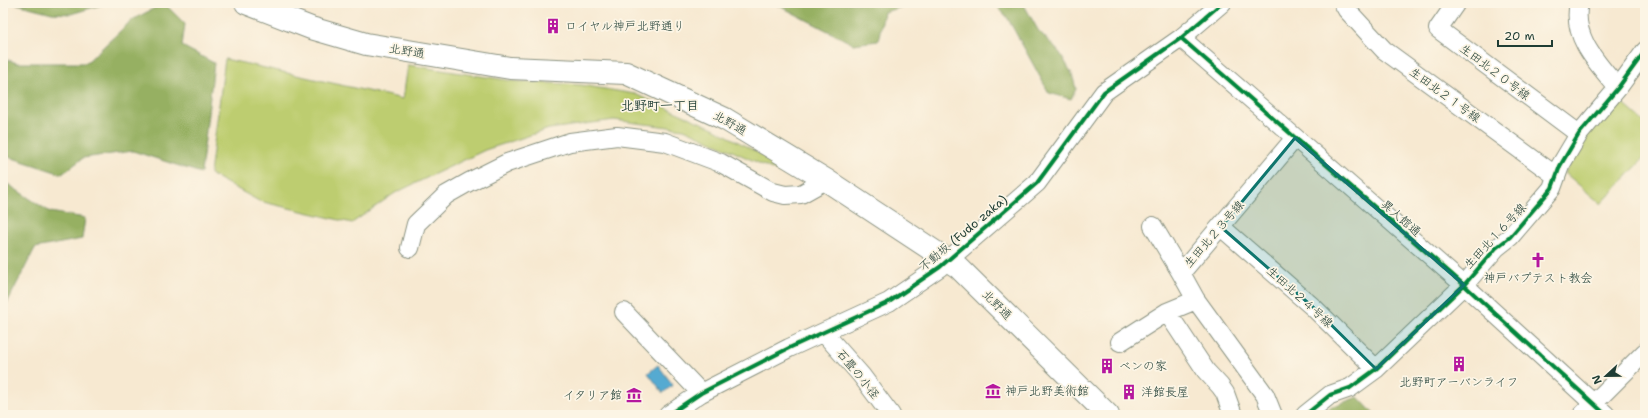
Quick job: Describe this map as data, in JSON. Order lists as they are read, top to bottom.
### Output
{
  "streets": {
    "main road": ["北野通"],
    "street": [
      "生田北２０号線",
      "生田北２１号線",
      "異人館通",
      "不動坂 (Fudo zaka)",
      "生田北２３号線",
      "生田北１６号線",
      "生田北２４号線",
      "石畳の小径"
    ]
  },
  "crossings": [
    ["北野通", "不動坂 (Fudo zaka)"],
    ["生田北２０号線", "生田北１６号線"],
    ["生田北２１号線", "生田北１６号線"],
    ["異人館通", "不動坂 (Fudo zaka)"],
    ["異人館通", "生田北２３号線"],
    ["異人館通", "生田北１６号線"],
    ["不動坂 (Fudo zaka)", "石畳の小径"],
    ["生田北２３号線", "生田北２４号線"],
    ["生田北１６号線", "生田北２４号線"]
  ],
  "districts": ["北野町一丁目"],
  "places": {
    "building": [
      "ロイヤル神戸北野通り",
      "北野町アーバンライフ",
      "ベンの家",
      "洋館長屋"
    ],
    "church": ["神戸バプテスト教会"],
    "museum": ["神戸北野美術館", "イタリア館"]
  },
  "scale_bar": "20 m",
  "north": "left"
}
